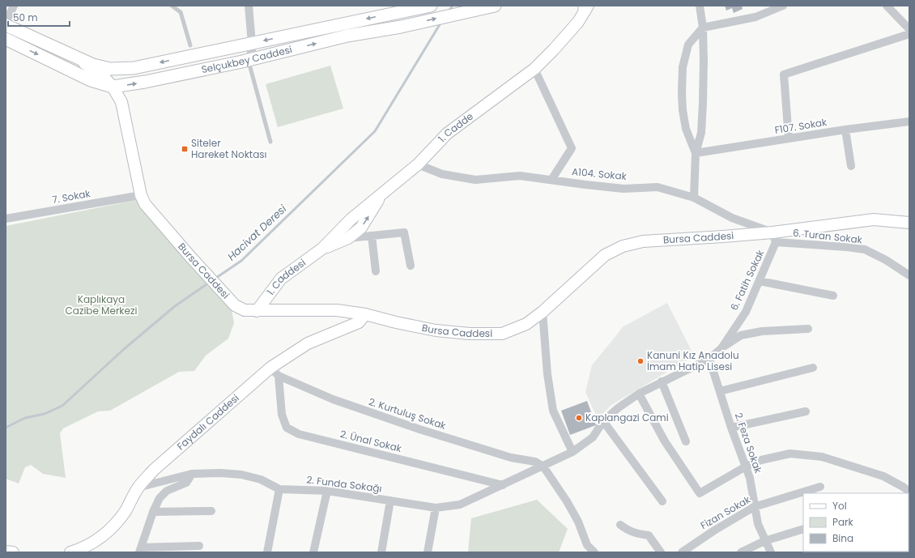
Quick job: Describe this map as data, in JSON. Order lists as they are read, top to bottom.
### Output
{
  "streets": {
    "main road": [
      "Selçukbey Caddesi",
      "1. Cadde",
      "Bursa Caddesi",
      "1. Caddesi",
      "Faydalı Caddesi"
    ],
    "street": [
      "F107. Sokak",
      "A104. Sokak",
      "7. Sokak",
      "6. Turan Sokak",
      "6. Fatih Sokak",
      "2. Kurtuluş Sokak",
      "2. Ünal Sokak",
      "2. Feza Sokak",
      "2. Funda Sokağı",
      "Fizan Sokak"
    ]
  },
  "crossings": [
    ["Selçukbey Caddesi", "Bursa Caddesi"],
    ["1. Cadde", "A104. Sokak"],
    ["1. Cadde", "1. Caddesi"],
    ["A104. Sokak", "6. Turan Sokak"],
    ["A104. Sokak", "Bursa Caddesi"],
    ["A104. Sokak", "6. Fatih Sokak"],
    ["7. Sokak", "Bursa Caddesi"],
    ["6. Turan Sokak", "Bursa Caddesi"],
    ["6. Turan Sokak", "6. Fatih Sokak"],
    ["Bursa Caddesi", "1. Caddesi"],
    ["Bursa Caddesi", "6. Fatih Sokak"],
    ["Bursa Caddesi", "Faydalı Caddesi"],
    ["6. Fatih Sokak", "2. Kurtuluş Sokak"],
    ["6. Fatih Sokak", "2. Feza Sokak"],
    ["6. Fatih Sokak", "2. Funda Sokağı"],
    ["2. Kurtuluş Sokak", "Faydalı Caddesi"],
    ["2. Kurtuluş Sokak", "2. Ünal Sokak"],
    ["2. Kurtuluş Sokak", "2. Funda Sokağı"],
    ["Faydalı Caddesi", "2. Ünal Sokak"],
    ["Faydalı Caddesi", "2. Funda Sokağı"],
    ["2. Ünal Sokak", "2. Funda Sokağı"],
    ["2. Feza Sokak", "Fizan Sokak"]
  ],
  "water": ["Hacivat Deresi"],
  "parks": ["Kaplıkaya Cazibe Merkezi"],
  "places": {
    "transit": ["Siteler Hareket Noktası"],
    "other": ["Kanuni Kız Anadolu İmam Hatip Lisesi", "Kaplangazi Cami"]
  },
  "legend": ["Yol", "Park", "Bina"],
  "scale_bar": "50 m"
}
